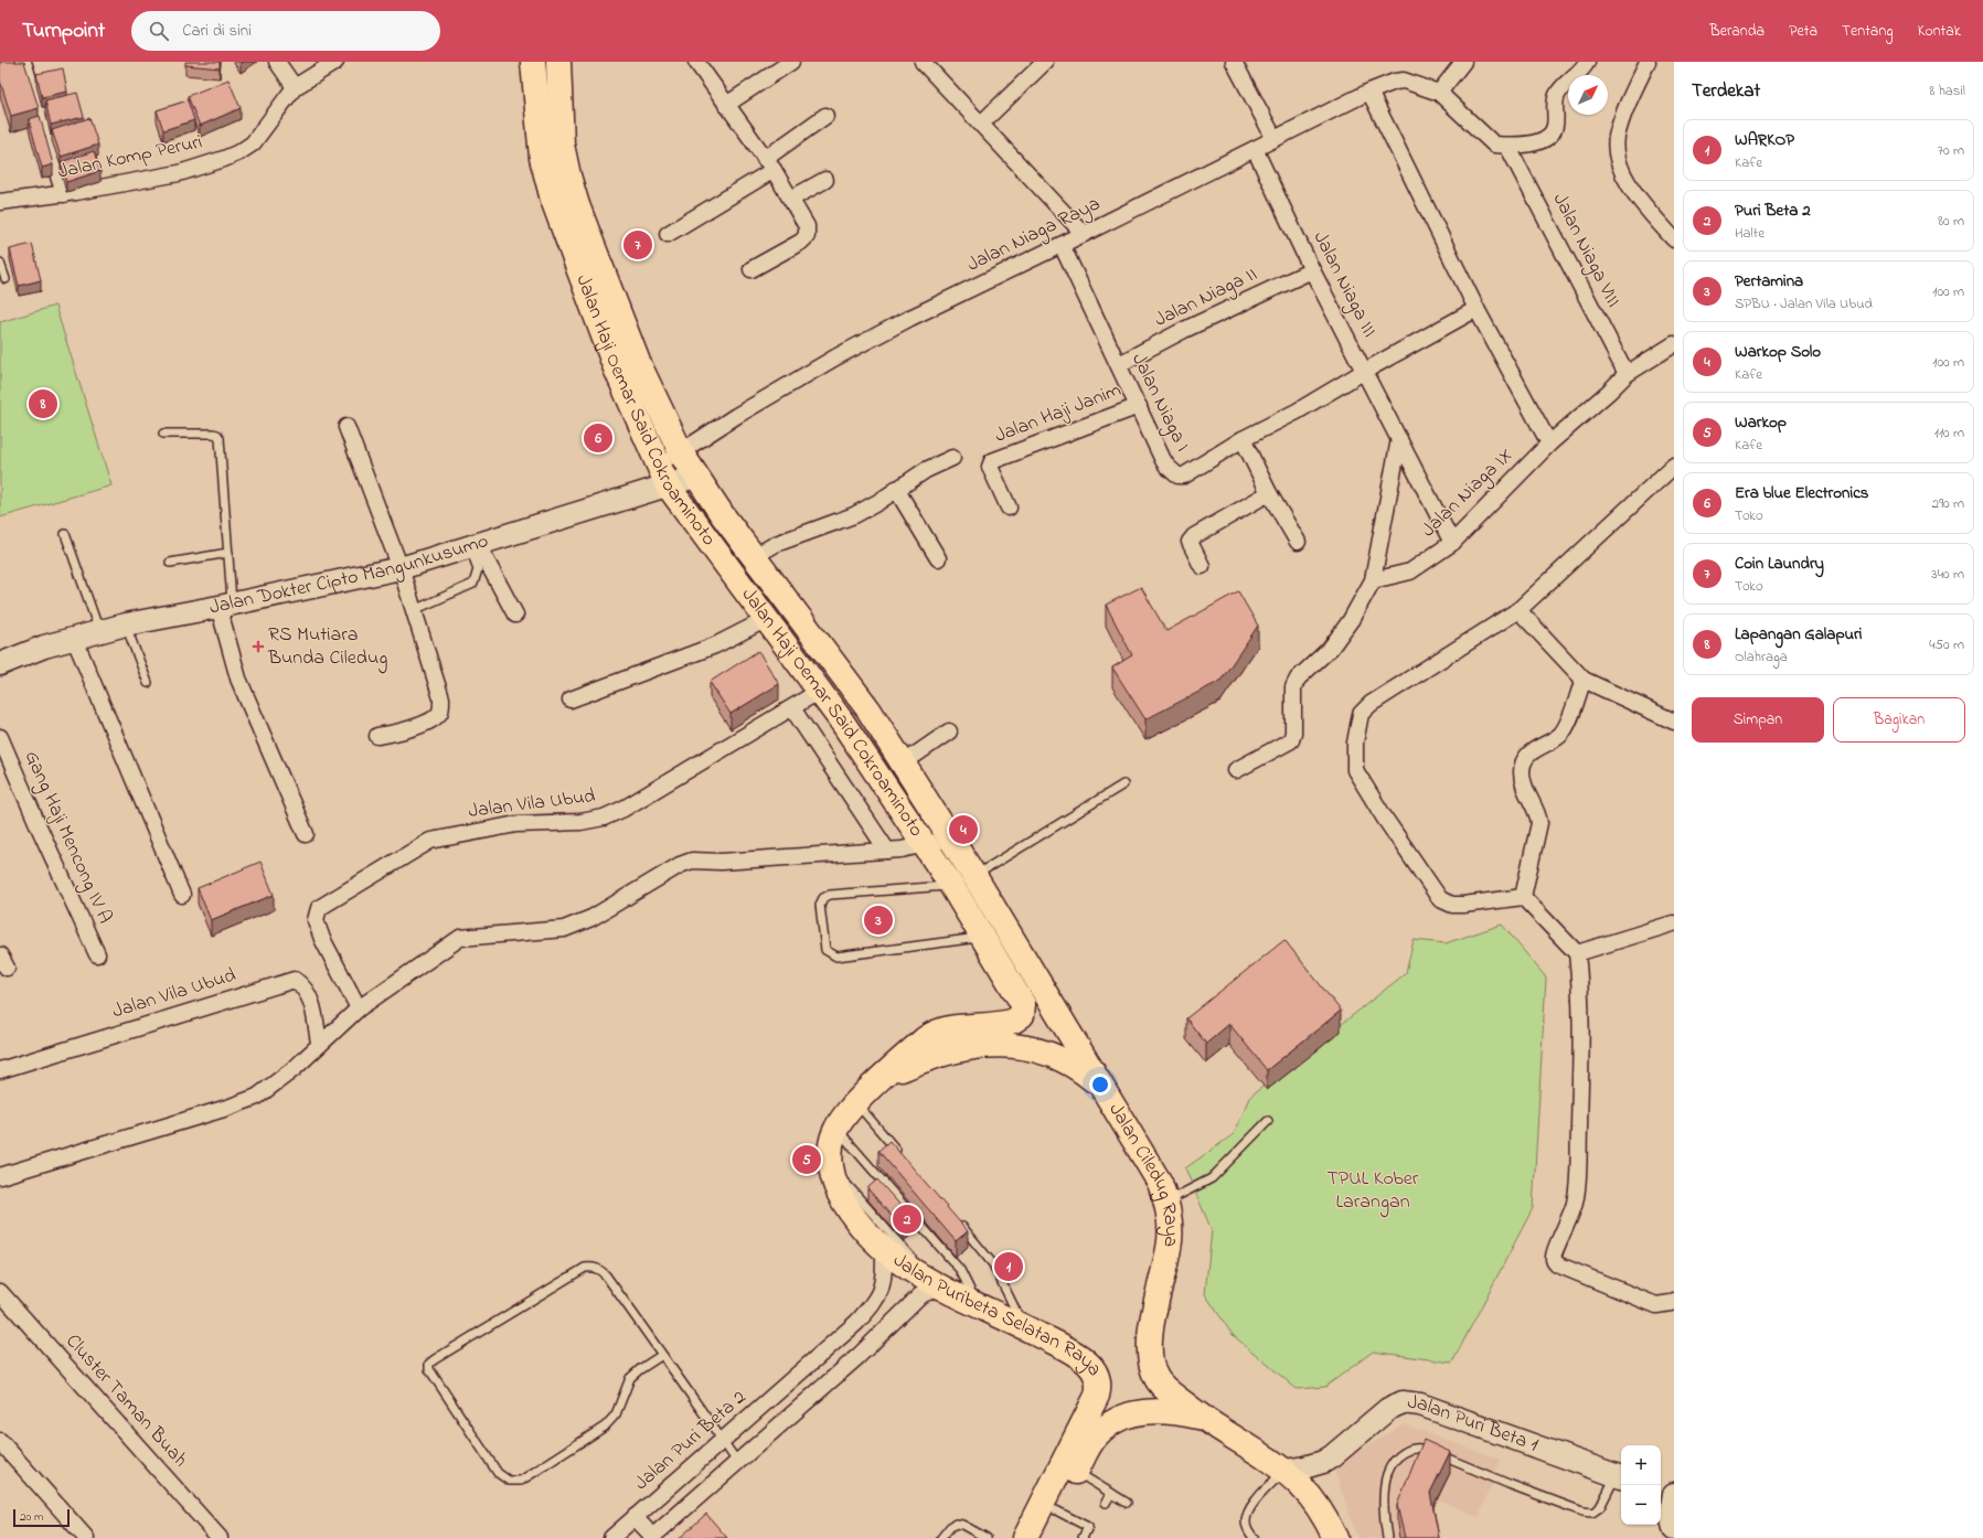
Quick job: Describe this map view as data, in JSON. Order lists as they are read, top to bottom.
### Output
{
  "streets": {
    "main road": [
      "Jalan Haji Oemar Said Cokroaminoto",
      "Jalan Dokter Cipto Mangunkusumo",
      "Jalan Ciledug Raya",
      "Jalan Puribeta Selatan Raya",
      "Jalan Puri Beta 1"
    ],
    "street": [
      "Jalan Komp Peruri",
      "Jalan Niaga Raya",
      "Jalan Niaga VIII",
      "Jalan Niaga III",
      "Jalan Niaga II",
      "Jalan Niaga I",
      "Jalan Haji Janim",
      "Jalan Niaga IX",
      "Jalan Vila Ubud",
      "Gang Haji Mencong IV A",
      "Cluster Taman Buah",
      "Jalan Puri Beta 2"
    ]
  },
  "crossings": [
    ["Jalan Niaga Raya", "Jalan Niaga III"],
    ["Jalan Niaga Raya", "Jalan Niaga I"],
    ["Jalan Niaga Raya", "Jalan Haji Oemar Said Cokroaminoto"],
    ["Jalan Niaga VIII", "Jalan Niaga IX"],
    ["Jalan Niaga III", "Jalan Niaga II"],
    ["Jalan Niaga III", "Jalan Niaga I"],
    ["Jalan Niaga III", "Jalan Niaga IX"],
    ["Jalan Niaga II", "Jalan Niaga I"],
    ["Jalan Niaga I", "Jalan Haji Janim"],
    ["Jalan Haji Oemar Said Cokroaminoto", "Jalan Dokter Cipto Mangunkusumo"],
    ["Jalan Haji Oemar Said Cokroaminoto", "Jalan Vila Ubud"],
    ["Jalan Haji Oemar Said Cokroaminoto", "Jalan Ciledug Raya"],
    ["Jalan Ciledug Raya", "Jalan Puri Beta 1"],
    ["Jalan Puribeta Selatan Raya", "Jalan Puri Beta 2"]
  ],
  "parks": ["TPUL Kober Larangan"],
  "places": {
    "health": ["RS Mutiara Bunda Ciledug"]
  },
  "scale_bar": "20 m",
  "north": "top right",
  "page": {
    "header": "Turnpoint",
    "search": "Cari di sini",
    "nav": [
      "Beranda",
      "Peta",
      "Tentang",
      "Kontak"
    ],
    "heading": ["Terdekat", "8 hasil"],
    "list": [
      {
        "mark": "1",
        "name": "WARKOP",
        "note": "Kafe",
        "value": "70 m"
      },
      {
        "mark": "2",
        "name": "Puri Beta 2",
        "note": "Halte",
        "value": "80 m"
      },
      {
        "mark": "3",
        "name": "Pertamina",
        "note": "SPBU · Jalan Vila Ubud",
        "value": "100 m"
      },
      {
        "mark": "4",
        "name": "Warkop Solo",
        "note": "Kafe",
        "value": "100 m"
      },
      {
        "mark": "5",
        "name": "Warkop",
        "note": "Kafe",
        "value": "110 m"
      },
      {
        "mark": "6",
        "name": "Era blue Electronics",
        "note": "Toko",
        "value": "290 m"
      },
      {
        "mark": "7",
        "name": "Coin Laundry",
        "note": "Toko",
        "value": "340 m"
      },
      {
        "mark": "8",
        "name": "Lapangan Galapuri",
        "note": "Olahraga",
        "value": "450 m"
      }
    ],
    "pins": [
      "7",
      "8",
      "6",
      "4",
      "3",
      "5",
      "2",
      "1"
    ],
    "buttons": ["Simpan", "Bagikan"],
    "map_buttons": ["+", "−"],
    "scale": "20 m"
  }
}
